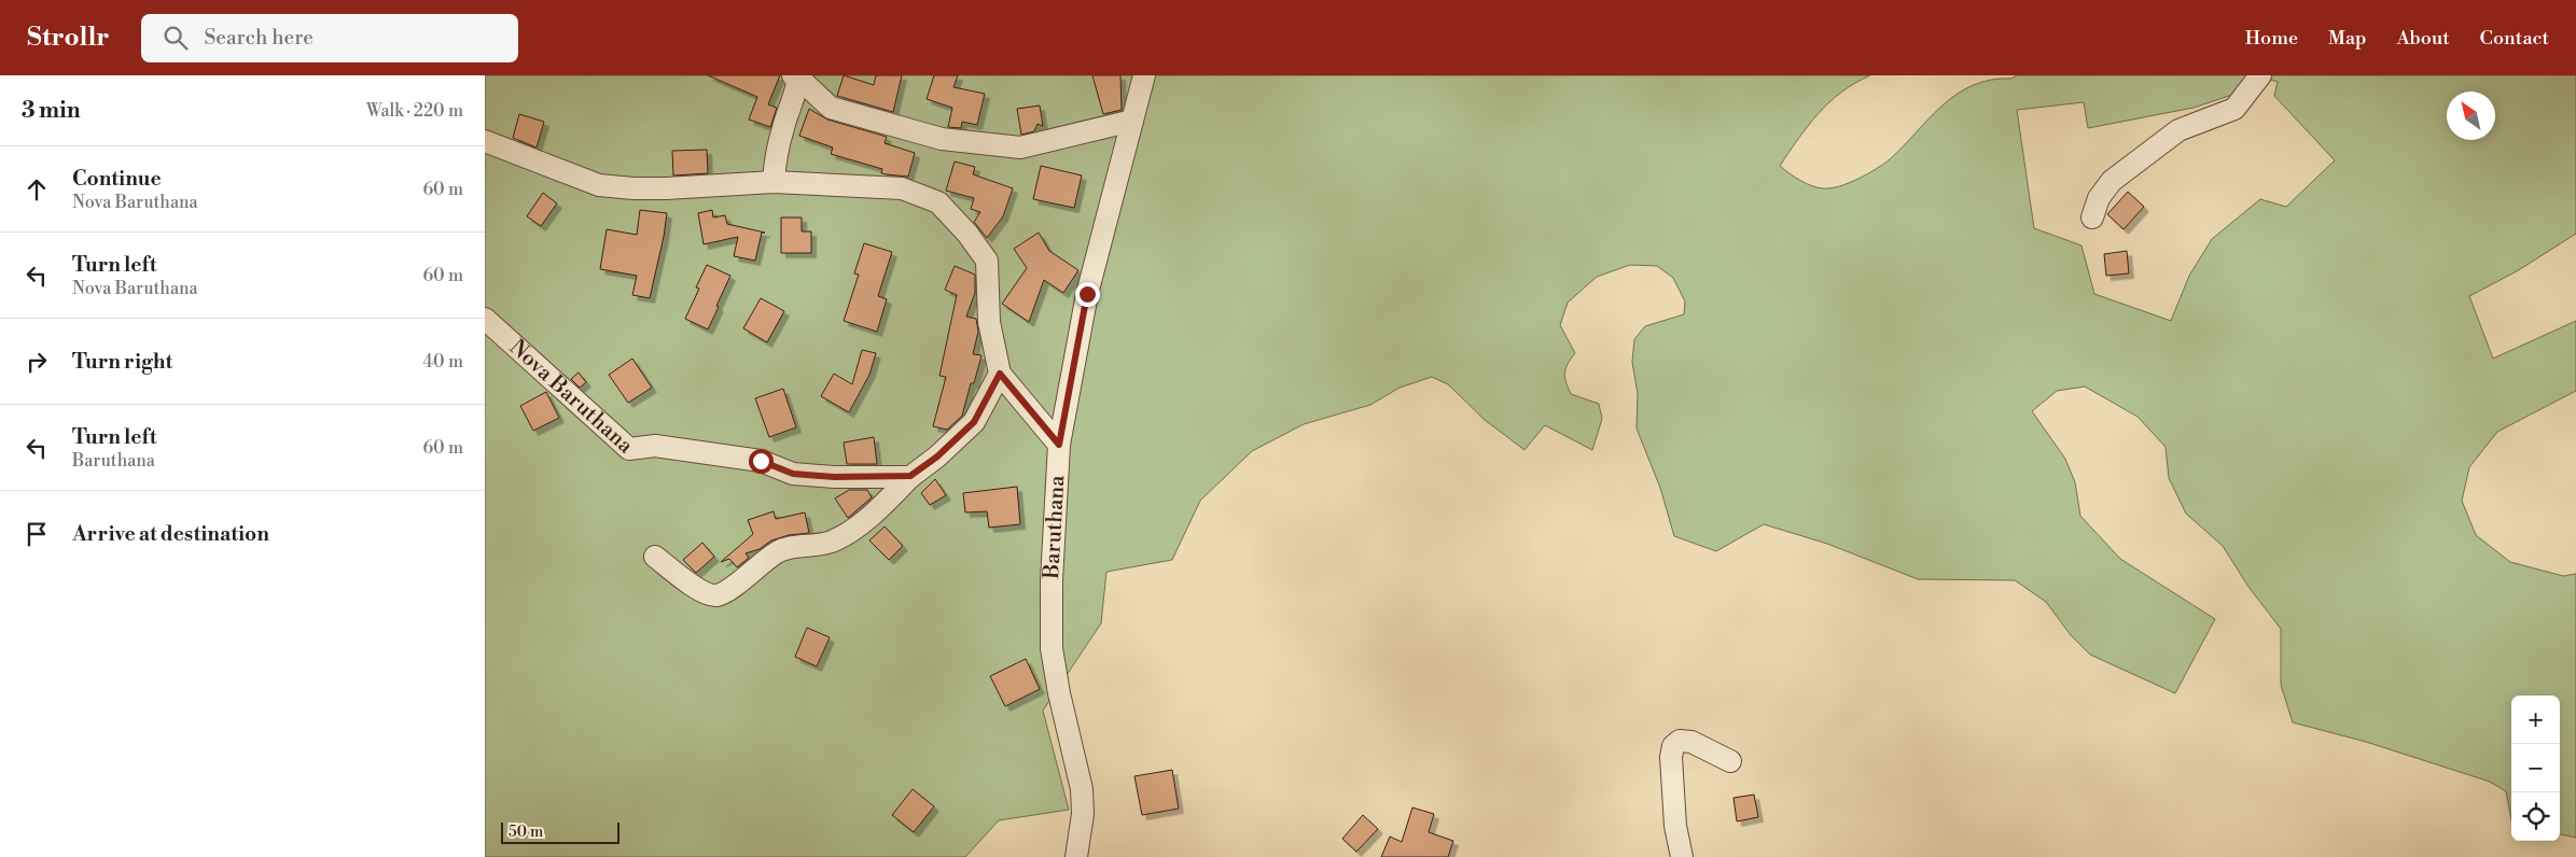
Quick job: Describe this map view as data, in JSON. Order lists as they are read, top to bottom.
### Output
{
  "streets": {
    "street": ["Nova Baruthana", "Baruthana"]
  },
  "scale_bar": "50 m",
  "north": "top left",
  "page": {
    "header": "Strollr",
    "search": "Search here",
    "nav": [
      "Home",
      "Map",
      "About",
      "Contact"
    ],
    "heading": ["3 min", "Walk · 220 m"],
    "list": [
      ["Continue", "Nova Baruthana", "60 m"],
      ["Turn left", "Nova Baruthana", "60 m"],
      ["Turn right", "40 m"],
      ["Turn left", "Baruthana", "60 m"],
      "Arrive at destination"
    ],
    "map_buttons": ["+", "−"],
    "scale": "50 m"
  }
}
